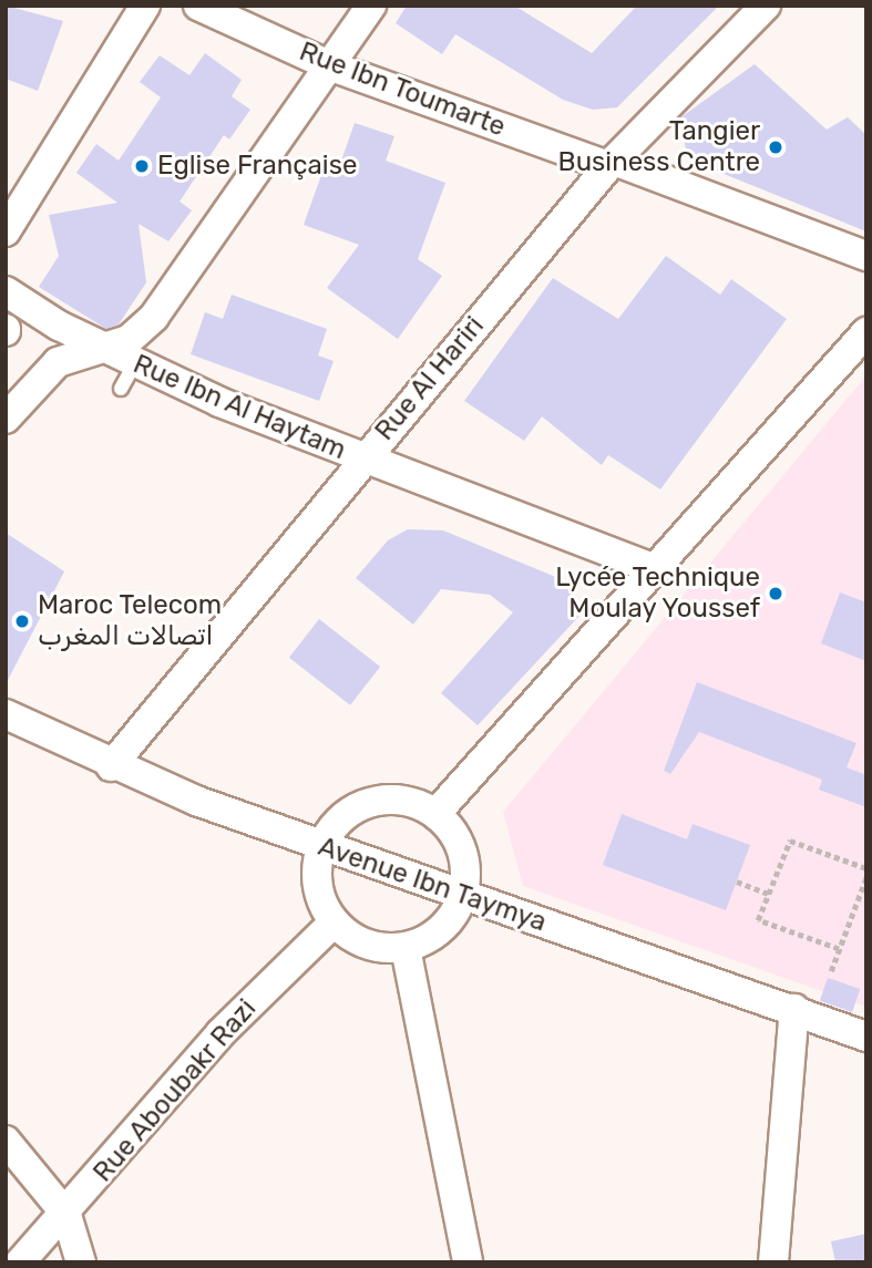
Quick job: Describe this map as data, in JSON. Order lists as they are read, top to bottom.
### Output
{
  "streets": {
    "street": [
      "Rue Ibn Toumarte",
      "Rue Al Hariri",
      "Rue Ibn Al Haytam",
      "Avenue Ibn Taymya",
      "Rue Aboubakr Razi"
    ]
  },
  "crossings": [
    ["Rue Ibn Toumarte", "Rue Al Hariri"],
    ["Rue Al Hariri", "Rue Ibn Al Haytam"],
    ["Rue Al Hariri", "Avenue Ibn Taymya"]
  ],
  "places": [
    "Tangier Business Centre",
    "Eglise Française",
    "Lycée Technique Moulay Youssef",
    "Maroc Telecom اتصالات المغرب"
  ]
}
